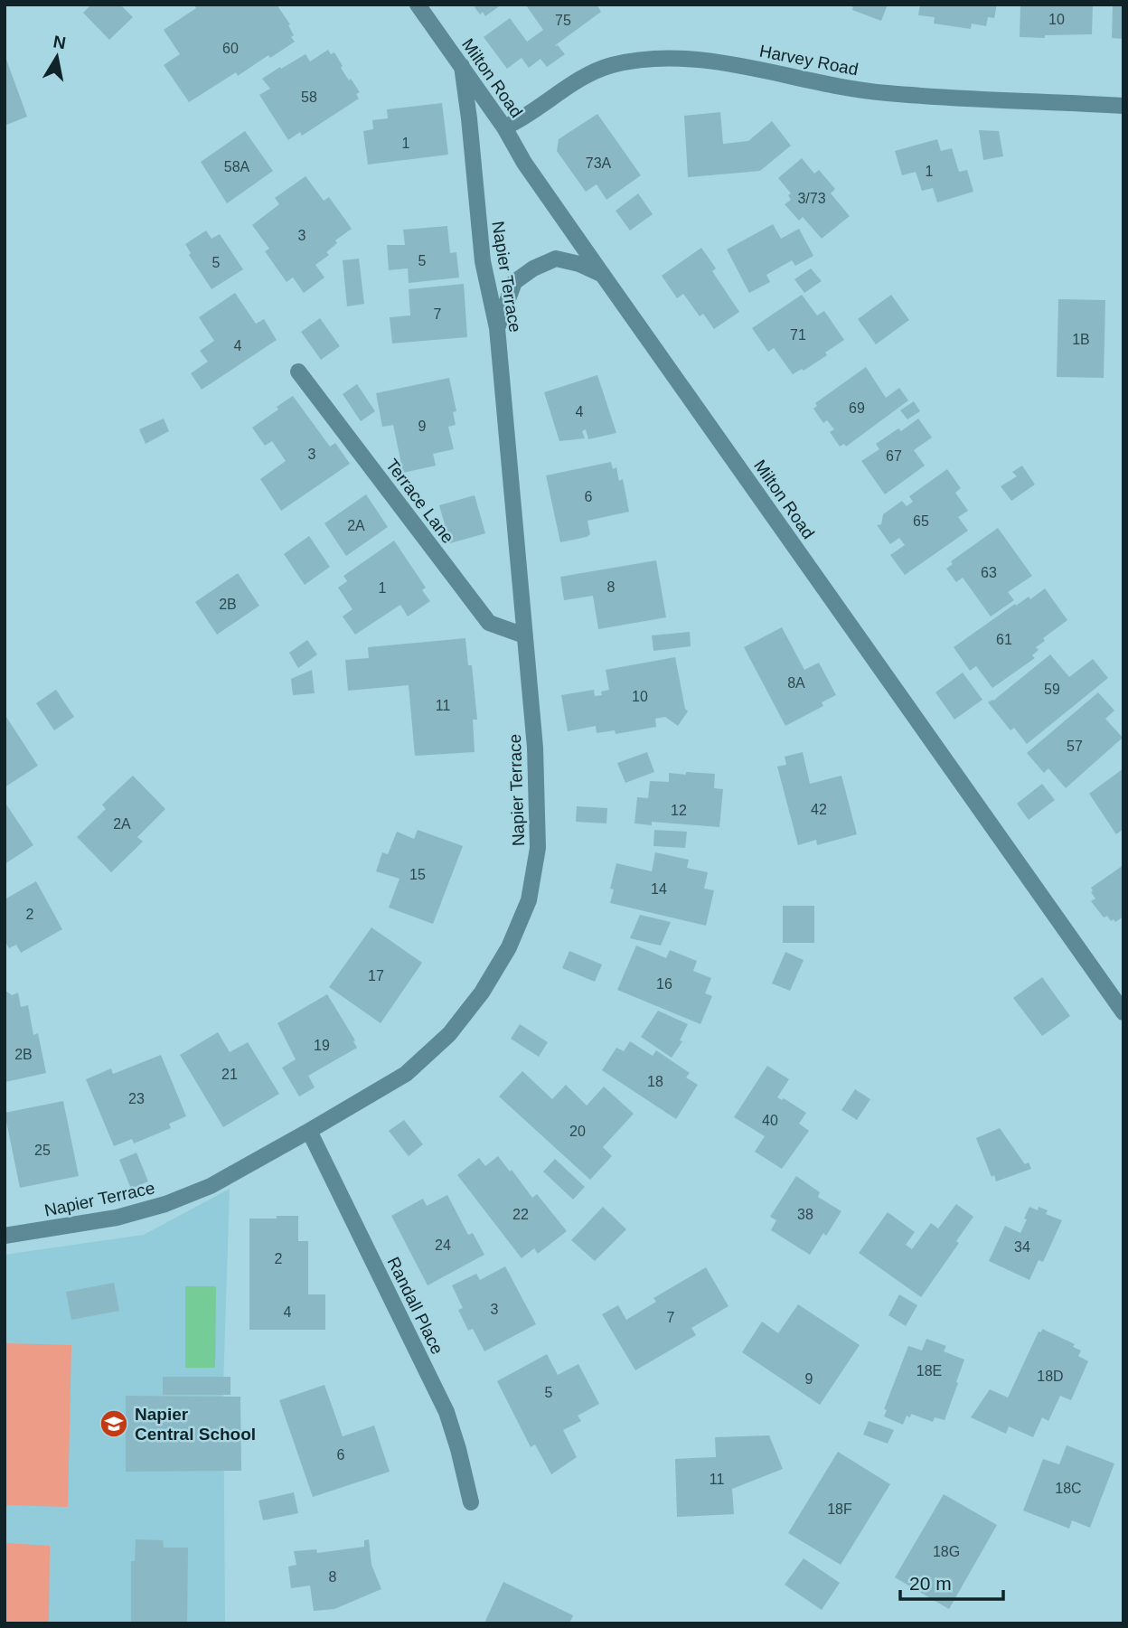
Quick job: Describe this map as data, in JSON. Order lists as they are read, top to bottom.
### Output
{
  "streets": {
    "street": [
      "Harvey Road",
      "Milton Road",
      "Napier Terrace",
      "Terrace Lane",
      "Randall Place"
    ]
  },
  "crossings": [
    ["Harvey Road", "Milton Road"],
    ["Milton Road", "Napier Terrace"],
    ["Napier Terrace", "Terrace Lane"],
    ["Napier Terrace", "Randall Place"]
  ],
  "places": {
    "school or university": ["Napier Central School"]
  },
  "house_numbers": [
    "10",
    "75",
    "60",
    "58",
    "1",
    "73A",
    "58A",
    "1",
    "3/73",
    "3",
    "5",
    "5",
    "7",
    "71",
    "1B",
    "4",
    "69",
    "4",
    "9",
    "3",
    "67",
    "6",
    "65",
    "2A",
    "63",
    "8",
    "1",
    "2B",
    "61",
    "8A",
    "59",
    "10",
    "11",
    "57",
    "42",
    "12",
    "2A",
    "15",
    "14",
    "2",
    "17",
    "16",
    "19",
    "2B",
    "21",
    "18",
    "23",
    "40",
    "20",
    "25",
    "22",
    "38",
    "24",
    "34",
    "2",
    "3",
    "4",
    "7",
    "18E",
    "18D",
    "9",
    "5",
    "6",
    "11",
    "18C",
    "18F",
    "18G",
    "8"
  ],
  "scale_bar": "20 m",
  "north": "top"
}
